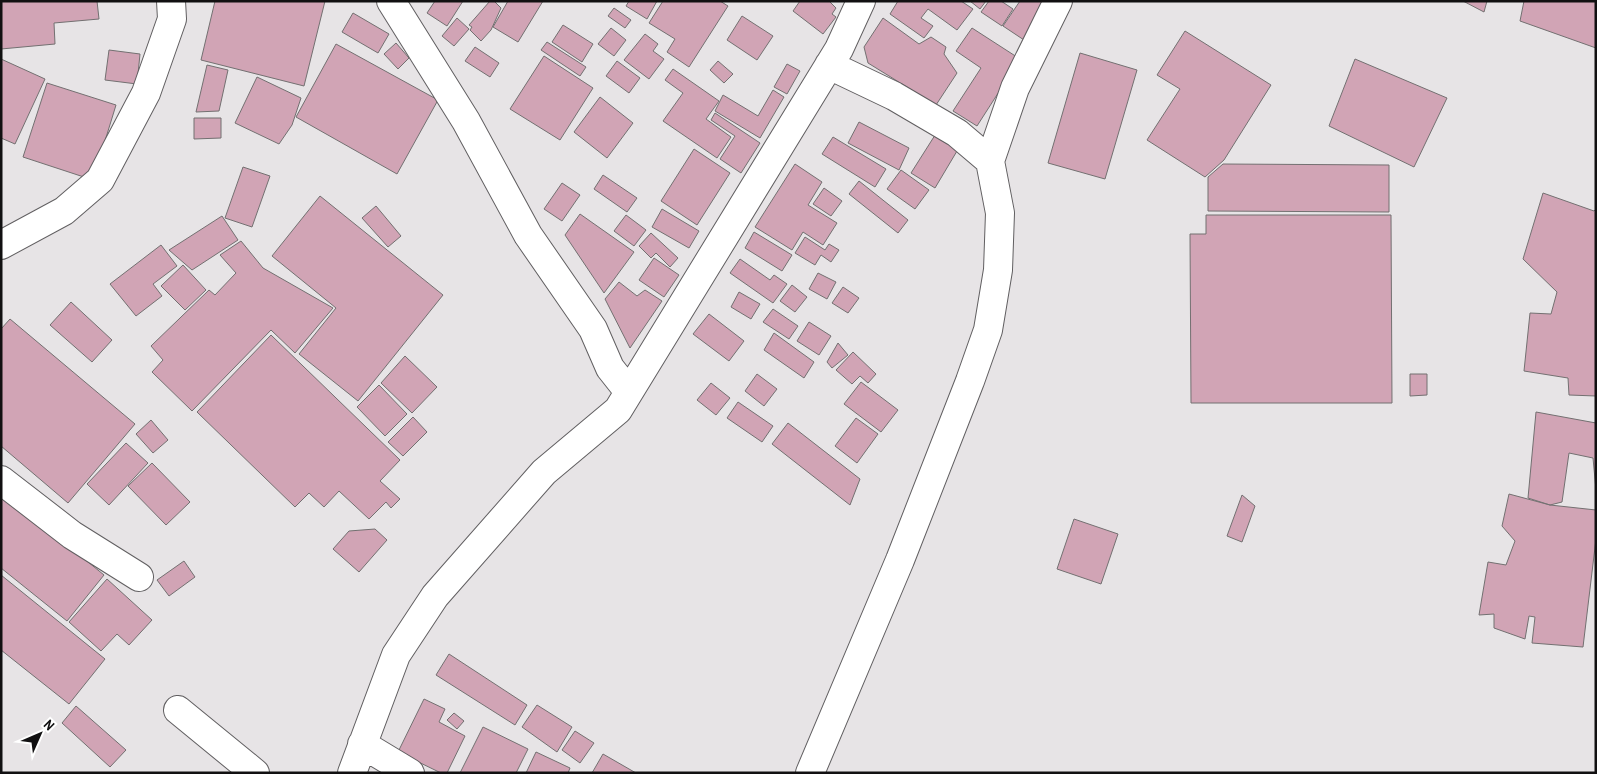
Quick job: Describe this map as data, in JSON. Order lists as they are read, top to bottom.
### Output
{
  "north": "top right"
}
